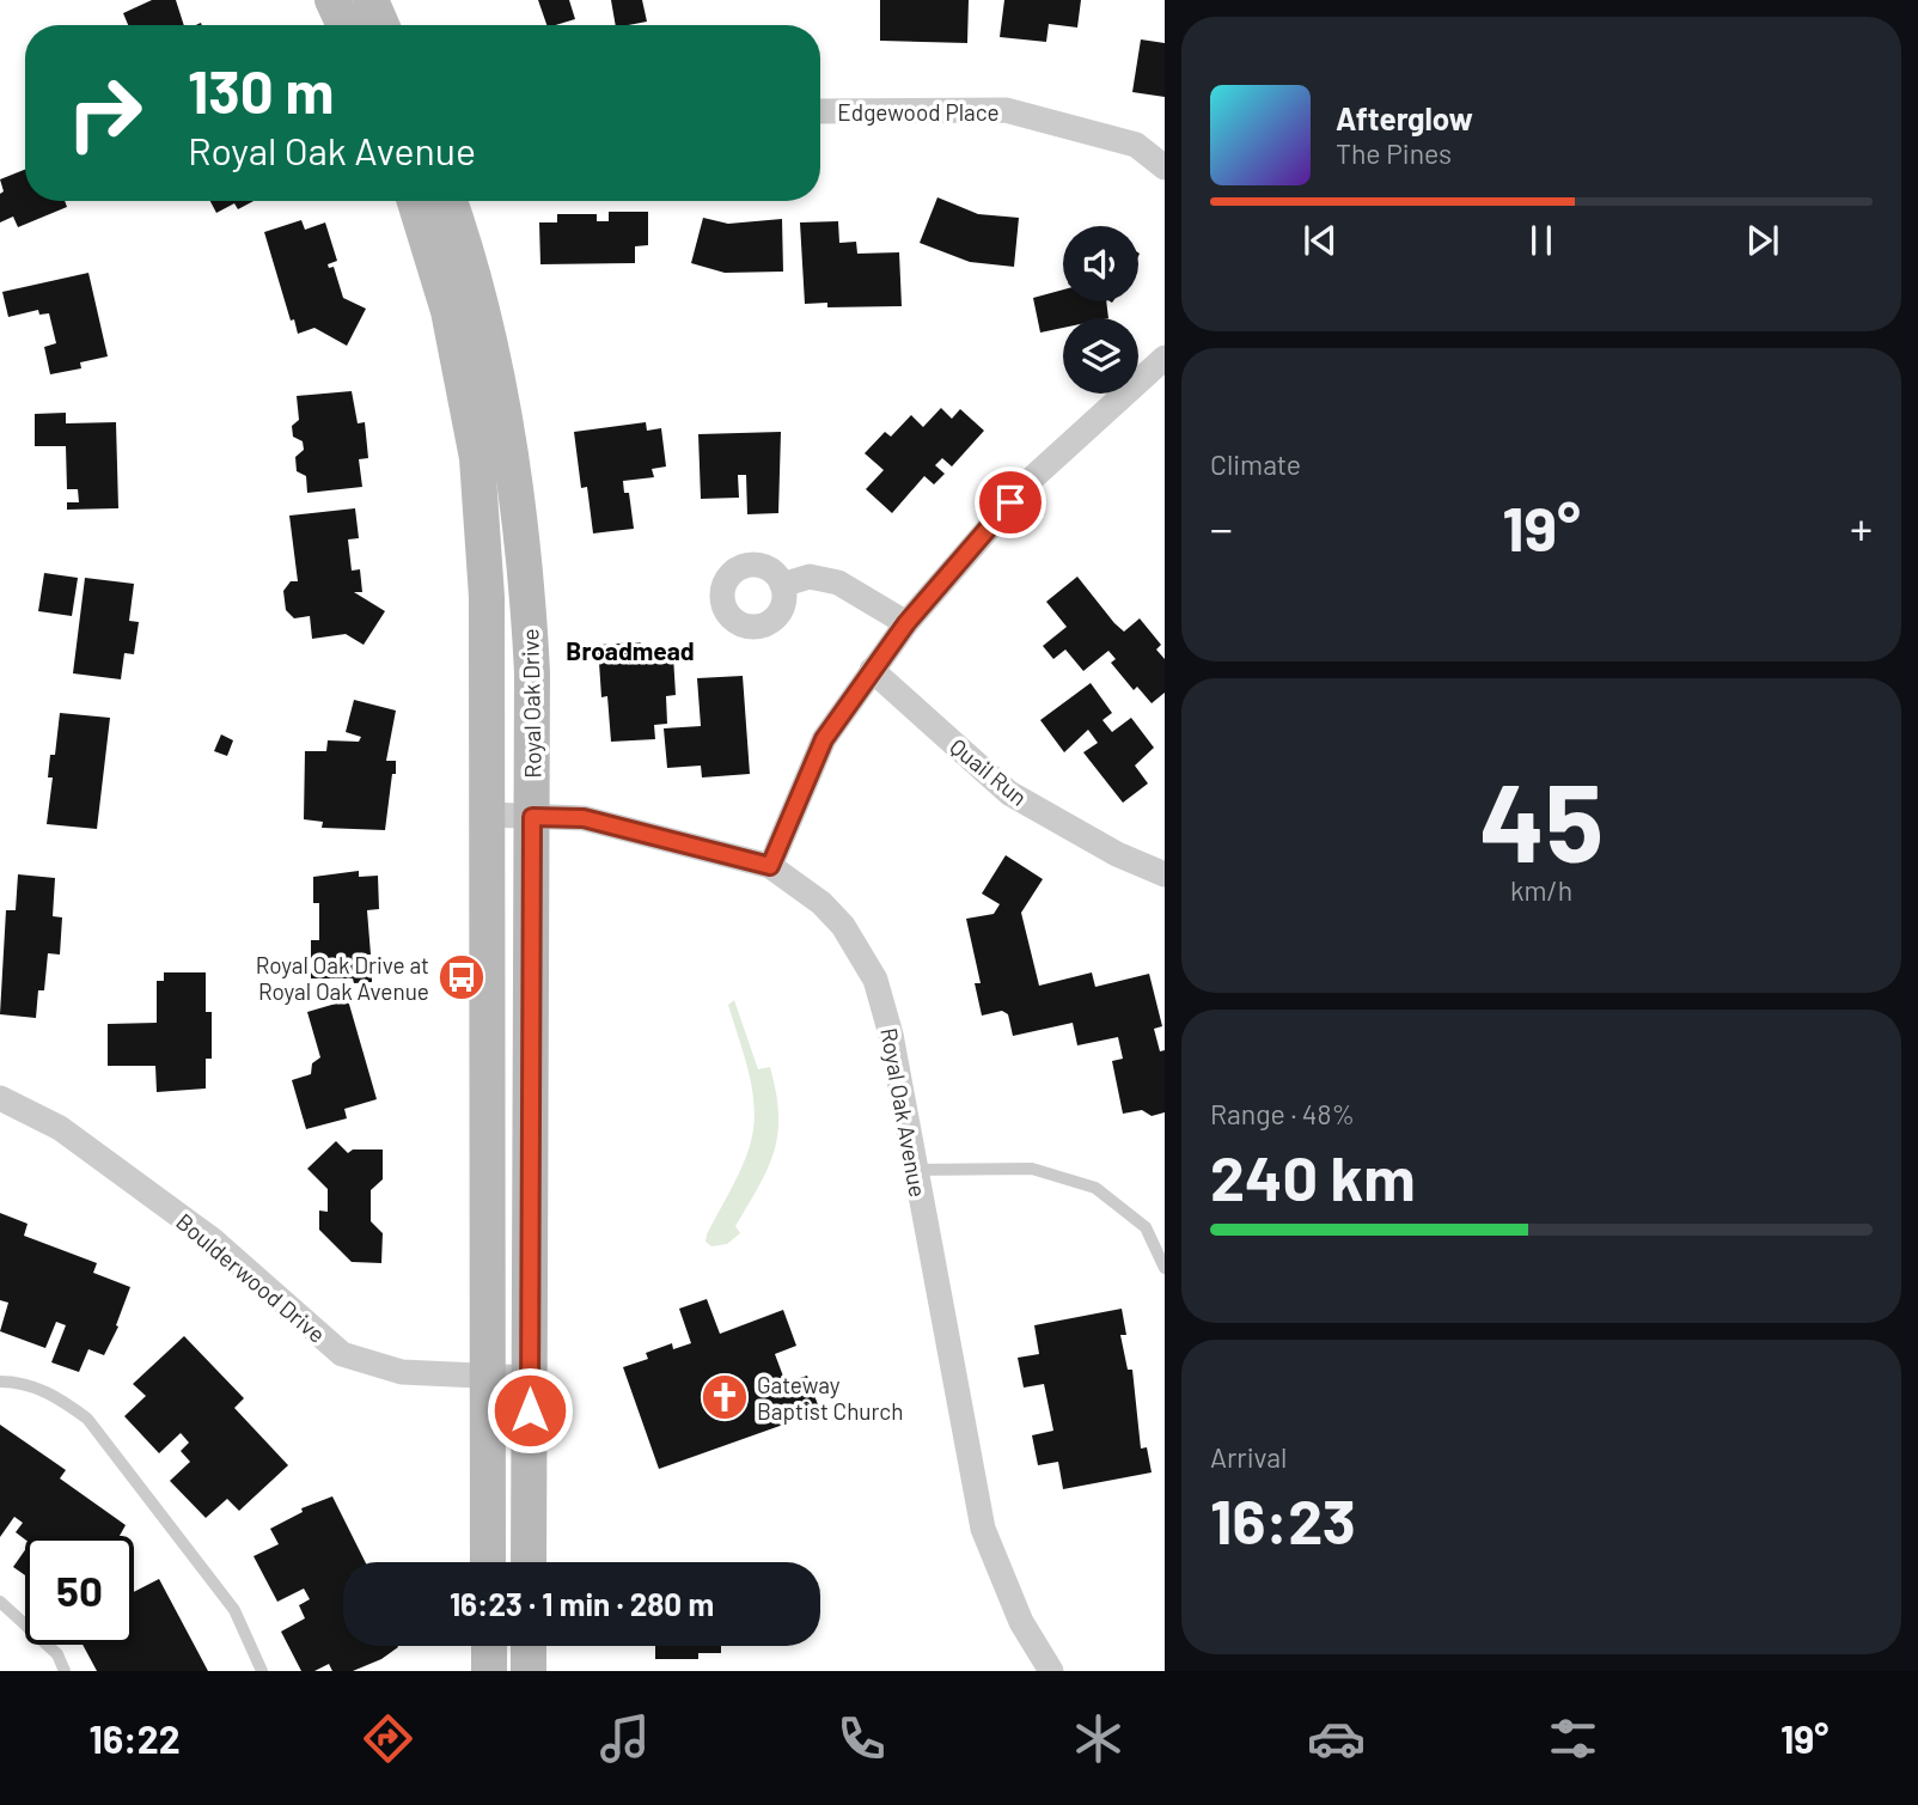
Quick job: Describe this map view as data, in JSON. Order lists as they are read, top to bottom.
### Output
{
  "streets": {
    "main road": ["Royal Oak Drive"],
    "street": [
      "Edgewood Place",
      "Quail Run",
      "Royal Oak Avenue",
      "Boulderwood Drive"
    ]
  },
  "crossings": [
    ["Royal Oak Drive", "Royal Oak Avenue"],
    ["Royal Oak Drive", "Boulderwood Drive"]
  ],
  "districts": ["Broadmead"],
  "places": {
    "bus stop": ["Royal Oak Drive at Royal Oak Avenue"],
    "church": ["Gateway Baptist Church"]
  },
  "page": {
    "turn": ["130 m", "Royal Oak Avenue"],
    "song": ["Afterglow", "The Pines"],
    "tile": [
      "Climate",
      ["45", "km/h"],
      ["Range · 48%", "240 km"],
      ["Arrival", "16:23"]
    ],
    "heat": ["−", "19°", "+"],
    "limit": "50",
    "trip": "16:23 · 1 min · 280 m",
    "tabs": ["16:22", "19°"]
  }
}
